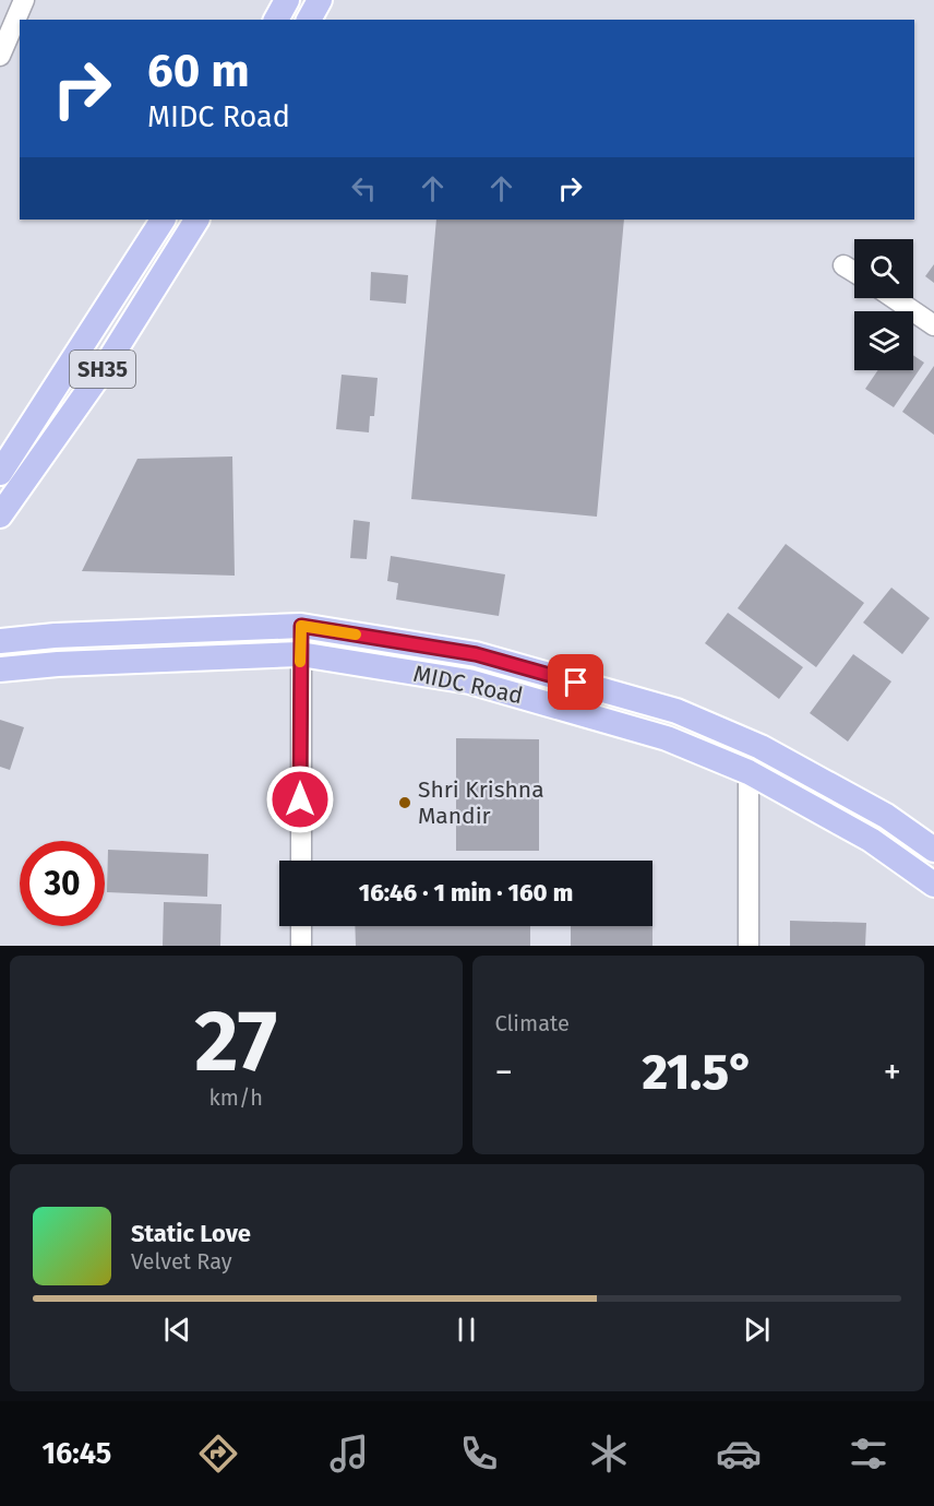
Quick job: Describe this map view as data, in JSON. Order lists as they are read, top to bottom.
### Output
{
  "streets": {
    "main road": ["SH35", "MIDC Road"]
  },
  "places": ["Shri Krishna Mandir"],
  "page": {
    "turn": ["60 m", "MIDC Road"],
    "limit": "30",
    "trip": "16:46 · 1 min · 160 m",
    "tile": [
      ["27", "km/h"],
      "Climate"
    ],
    "heat": ["−", "21.5°", "+"],
    "song": ["Static Love", "Velvet Ray"],
    "tabs": "16:45"
  }
}
